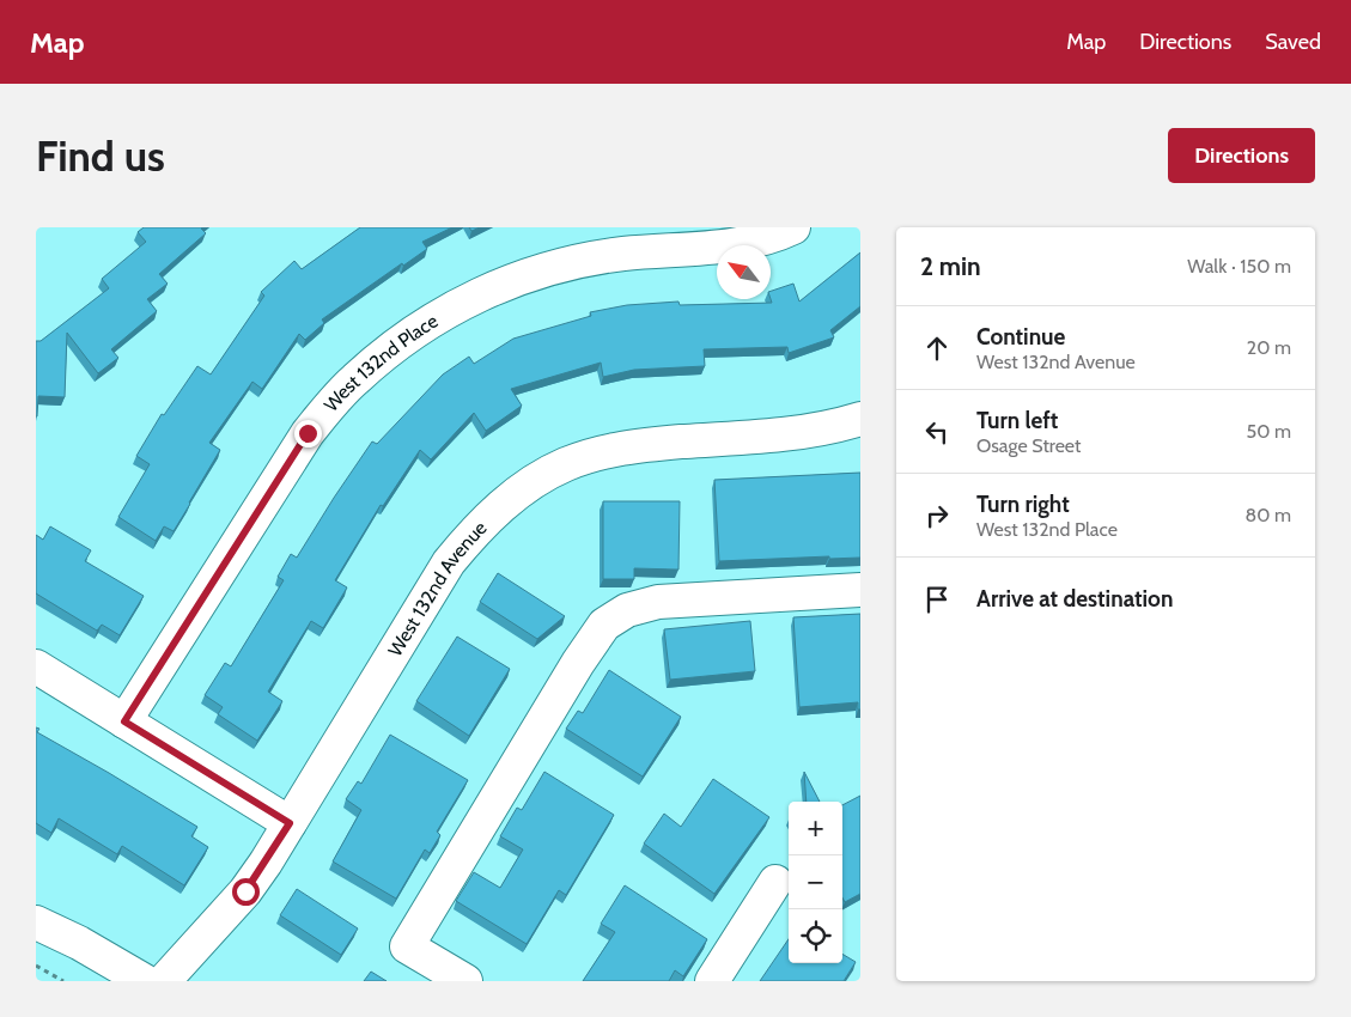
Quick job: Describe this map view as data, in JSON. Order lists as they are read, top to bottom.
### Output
{
  "streets": {
    "street": ["West 132nd Place", "West 132nd Avenue"]
  },
  "north": "top left",
  "page": {
    "header": "Map",
    "nav": ["Map", "Directions", "Saved"],
    "buttons": "Directions",
    "title": "Find us",
    "heading": ["2 min", "Walk · 150 m"],
    "list": [
      ["Continue", "West 132nd Avenue", "20 m"],
      ["Turn left", "Osage Street", "50 m"],
      ["Turn right", "West 132nd Place", "80 m"],
      "Arrive at destination"
    ],
    "map_buttons": ["+", "−"]
  }
}
